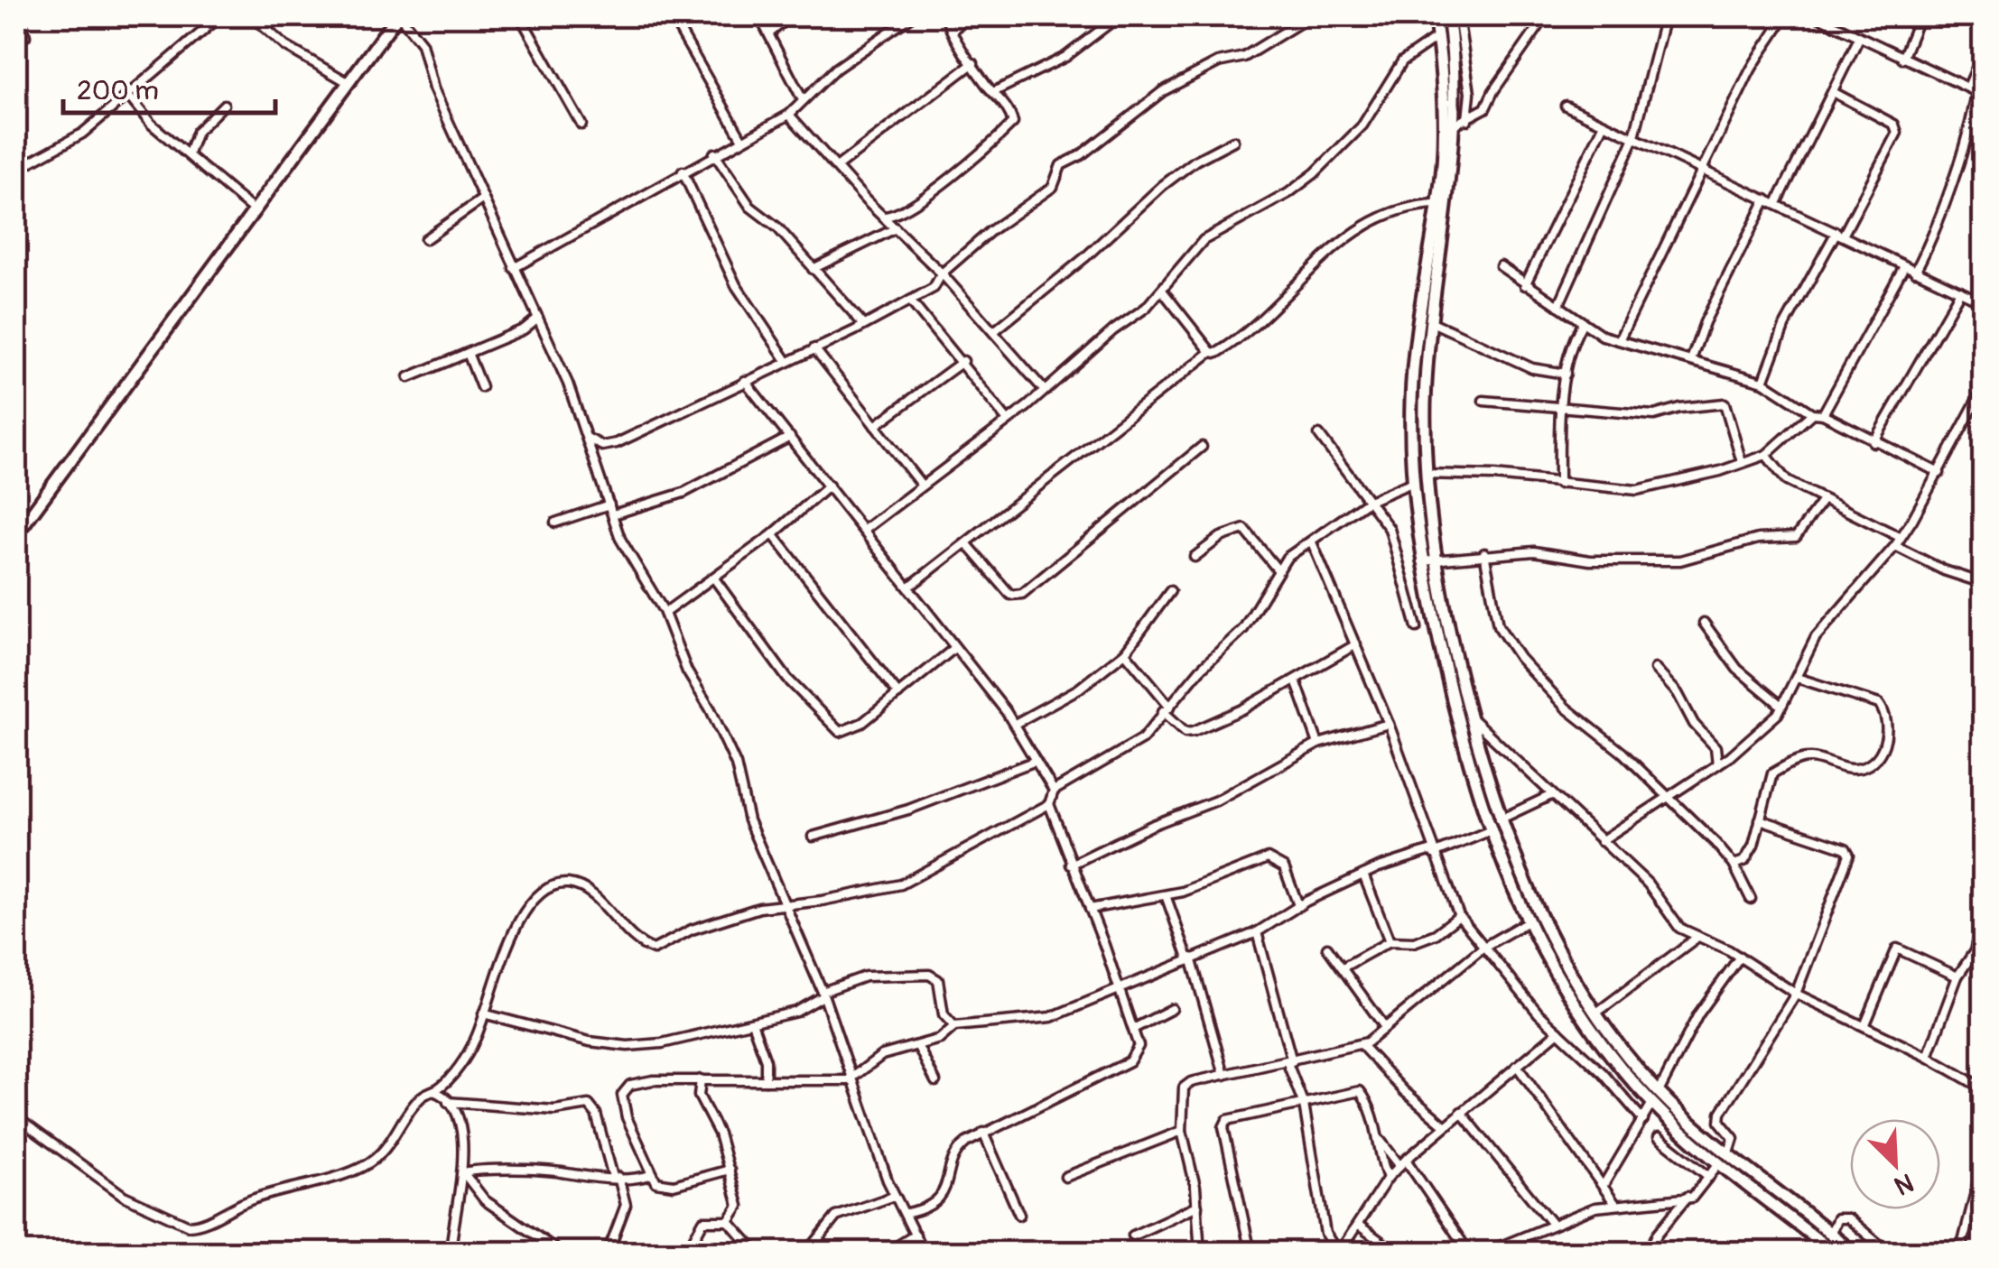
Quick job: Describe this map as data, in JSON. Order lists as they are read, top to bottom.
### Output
{
  "scale_bar": "200 m",
  "north": "bottom right"
}
